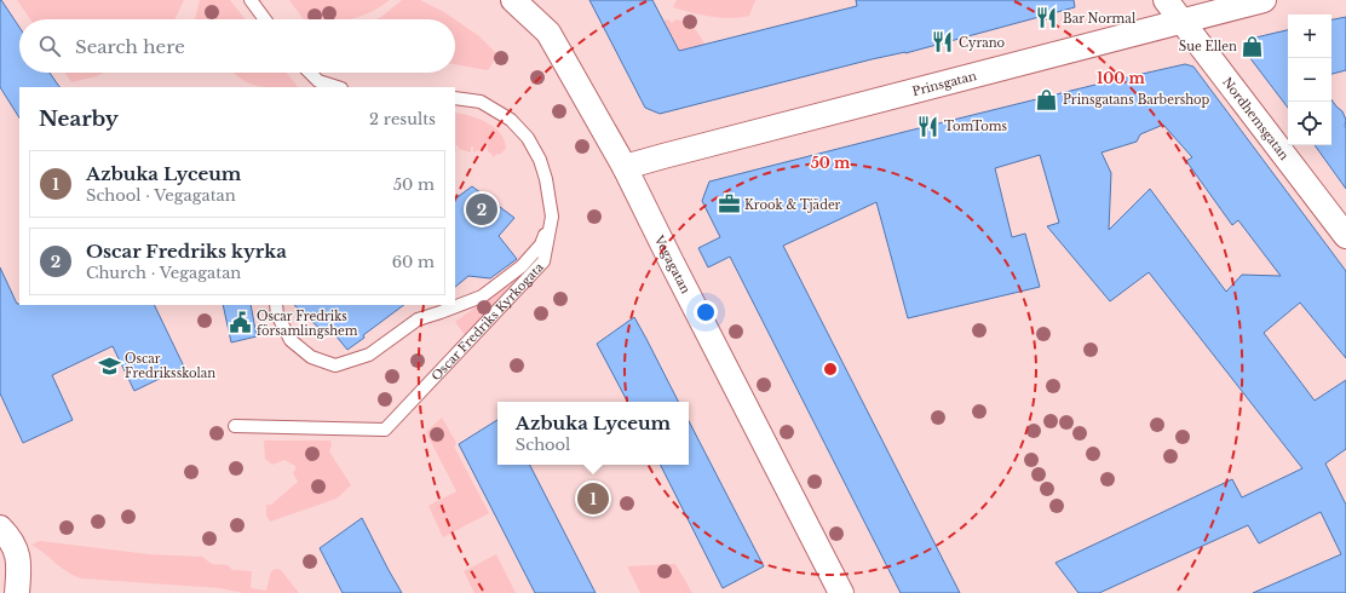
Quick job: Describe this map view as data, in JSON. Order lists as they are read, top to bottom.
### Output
{
  "streets": {
    "street": ["Prinsgatan", "Nordhemsgatan", "Vegagatan"],
    "lane": ["Oscar Fredriks Kyrkogata"]
  },
  "crossings": [
    ["Prinsgatan", "Nordhemsgatan"],
    ["Prinsgatan", "Vegagatan"]
  ],
  "places": {
    "restaurant": ["Bar Normal", "Cyrano", "TomToms"],
    "shop": ["Sue Ellen", "Prinsgatans Barbershop"],
    "office": ["Krook & Tjäder"],
    "public building": ["Oscar Fredriks församlingshem"],
    "school or university": ["Oscar Fredriksskolan"]
  },
  "page": {
    "map_buttons": ["+", "−"],
    "search": "Search here",
    "heading": ["Nearby", "2 results"],
    "list": [
      {
        "mark": "1",
        "name": "Azbuka Lyceum",
        "note": "School · Vegagatan",
        "value": "50 m"
      },
      {
        "mark": "2",
        "name": "Oscar Fredriks kyrka",
        "note": "Church · Vegagatan",
        "value": "60 m"
      }
    ],
    "pins": ["2", "1"],
    "popup": ["Azbuka Lyceum", "School"]
  },
  "rings": ["100 m", "50 m"]
}
